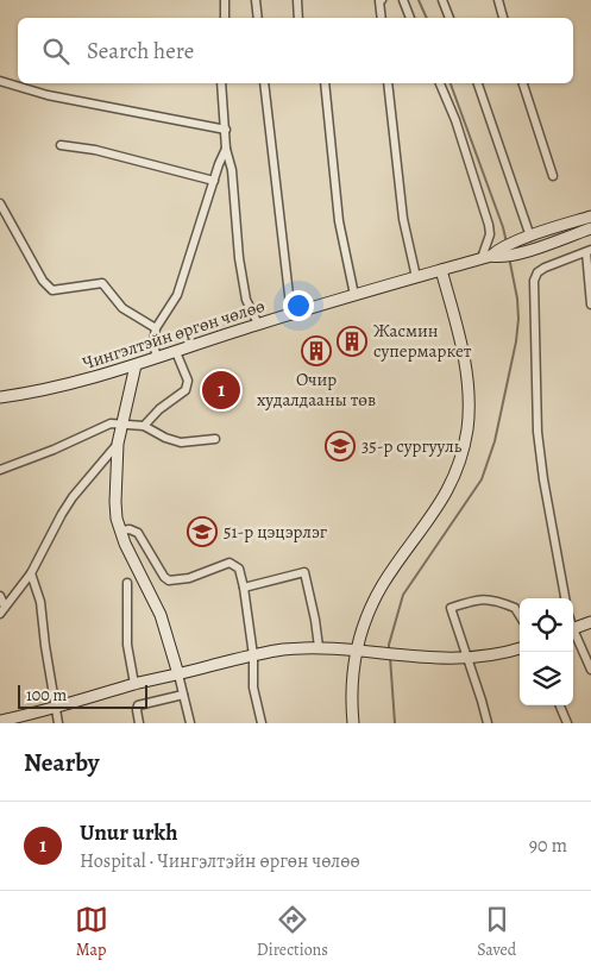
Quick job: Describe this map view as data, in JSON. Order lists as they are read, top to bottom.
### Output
{
  "streets": {
    "street": ["Чингэлтэйн өргөн чөлөө"]
  },
  "places": {
    "building": ["Жасмин супермаркет", "Очир худалдааны төв"],
    "school or university": ["35-р сургууль", "51-р цэцэрлэг"]
  },
  "scale_bar": "100 m",
  "page": {
    "search": "Search here",
    "pins": "1",
    "scale": "100 m",
    "heading": "Nearby",
    "list": [
      {
        "mark": "1",
        "name": "Unur urkh",
        "note": "Hospital · Чингэлтэйн өргөн чөлөө",
        "value": "90 m"
      }
    ],
    "nav": ["Map", "Directions", "Saved"]
  }
}
